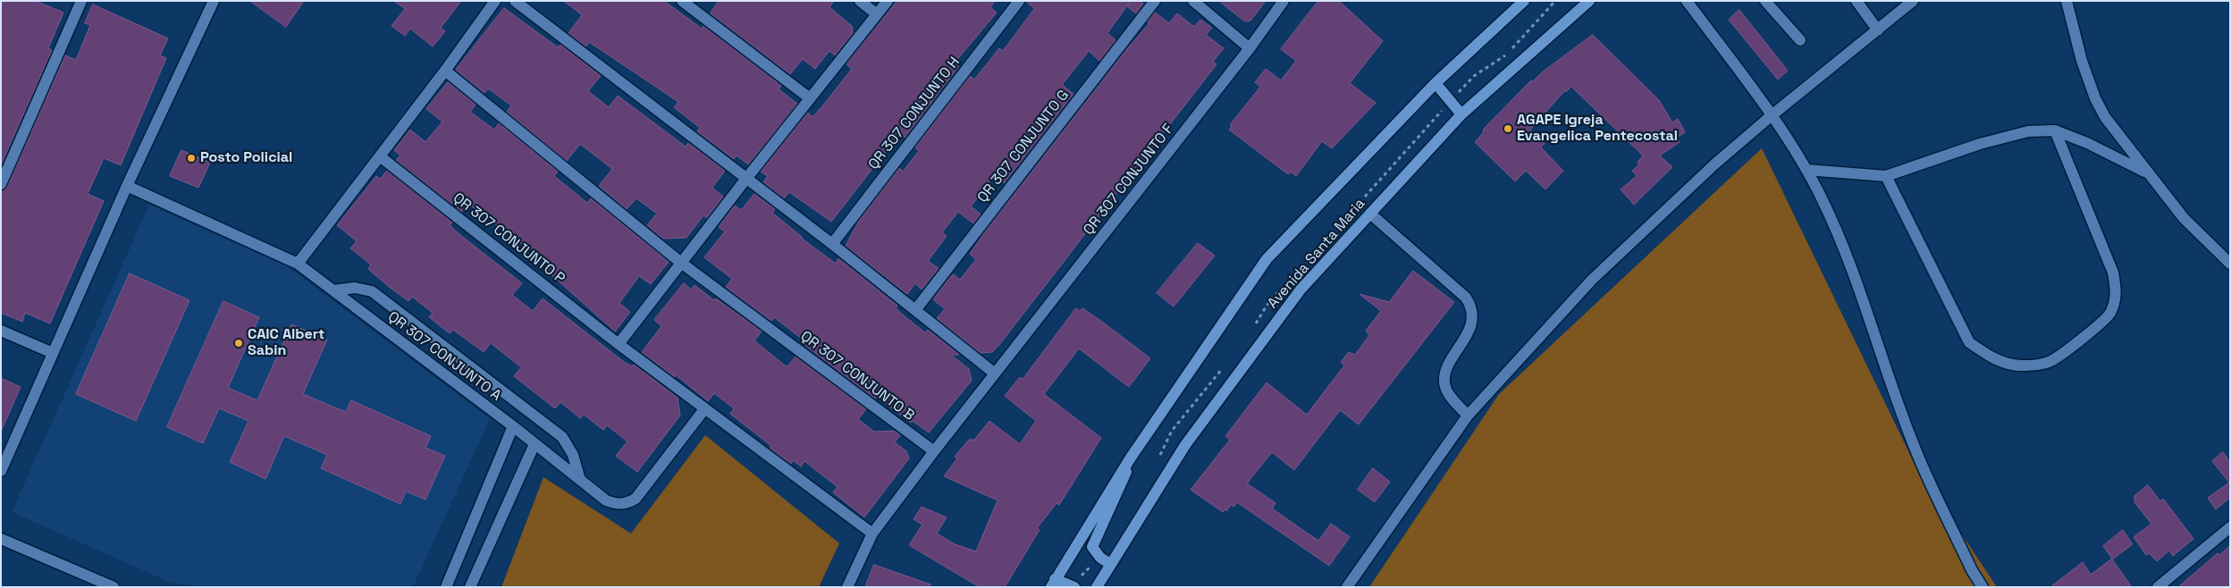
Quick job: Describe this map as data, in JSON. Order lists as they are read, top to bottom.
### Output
{
  "streets": {
    "main road": ["Avenida Santa Maria"],
    "street": [
      "QR 307 CONJUNTO H",
      "QR 307 CONJUNTO G",
      "QR 307 CONJUNTO F",
      "QR 307 CONJUNTO P",
      "QR 307 CONJUNTO A",
      "QR 307 CONJUNTO B"
    ]
  },
  "crossings": [
    ["QR 307 CONJUNTO F", "QR 307 CONJUNTO B"]
  ],
  "places": ["AGAPE Igreja Evangelica Pentecostal", "Posto Policial", "CAIC Albert Sabin"]
}
